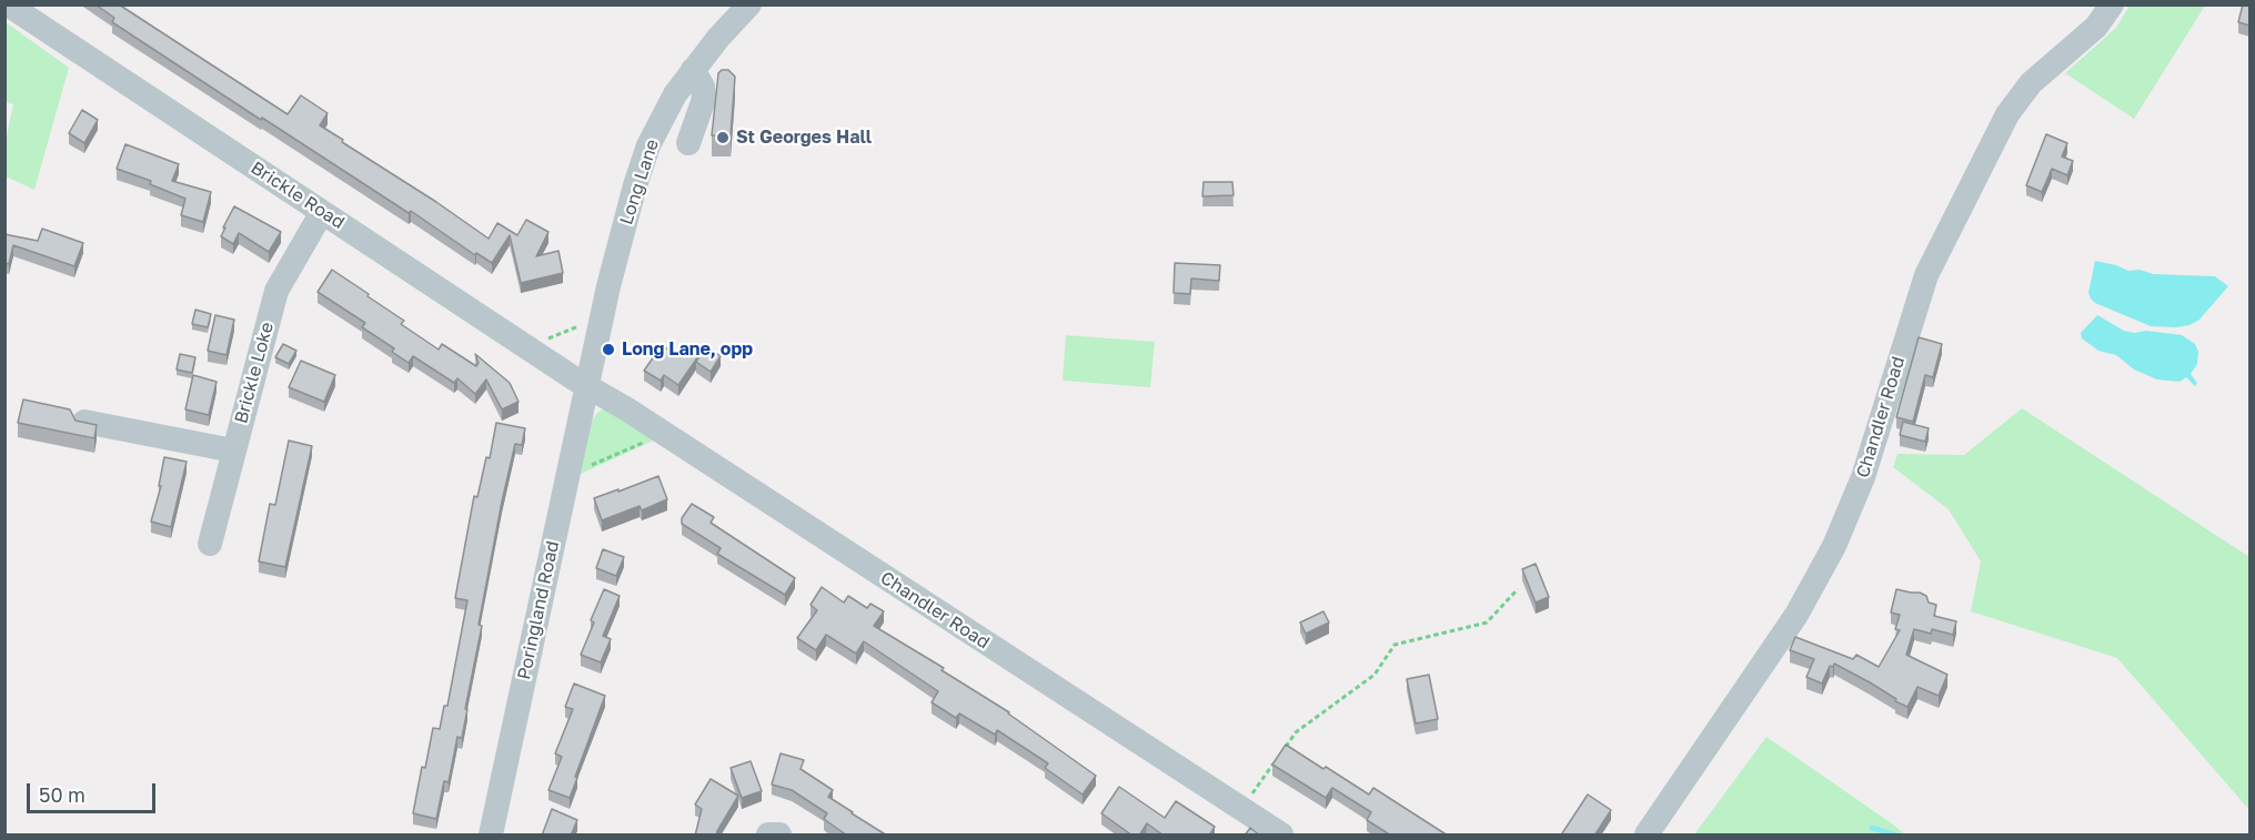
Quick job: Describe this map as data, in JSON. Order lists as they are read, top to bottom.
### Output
{
  "streets": {
    "street": [
      "Long Lane",
      "Brickle Road",
      "Brickle Loke",
      "Chandler Road",
      "Poringland Road"
    ]
  },
  "crossings": [
    ["Long Lane", "Brickle Road"],
    ["Long Lane", "Chandler Road"],
    ["Long Lane", "Poringland Road"],
    ["Brickle Road", "Brickle Loke"],
    ["Brickle Road", "Chandler Road"],
    ["Brickle Road", "Poringland Road"],
    ["Chandler Road", "Poringland Road"]
  ],
  "places": ["St Georges Hall", "Long Lane, opp"],
  "scale_bar": "50 m"
}
